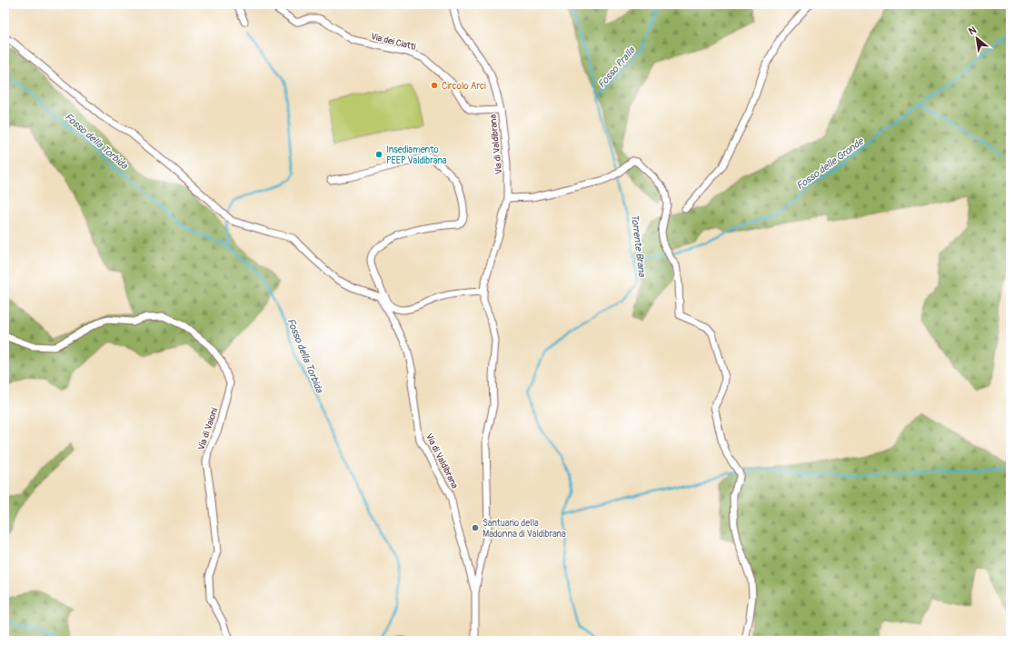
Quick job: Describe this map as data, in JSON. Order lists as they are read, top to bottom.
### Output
{
  "streets": {
    "street": ["Via dei Ciatti", "Via di Valdibrana", "Via di Vaioni"]
  },
  "crossings": [
    ["Via dei Ciatti", "Via di Valdibrana"]
  ],
  "water": [
    "Fosso Pralla",
    "Fosso della Torbida",
    "Fosso delle Gronde",
    "Torrente Brana"
  ],
  "places": ["Circolo Arci", "Insediamento PEEP Valdibrana", "Santuario della Madonna di Valdibrana"],
  "north": "top left"
}
